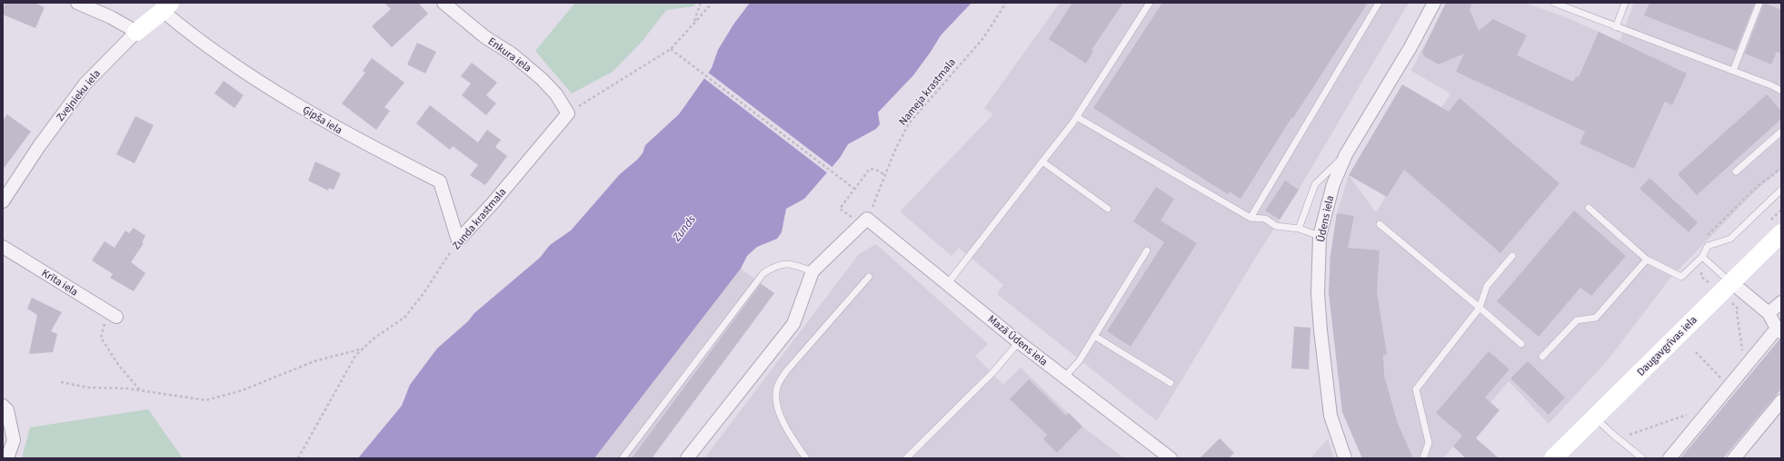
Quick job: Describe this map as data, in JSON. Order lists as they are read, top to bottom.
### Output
{
  "streets": {
    "main road": ["Zvejnieku iela", "Daugavgrīvas iela"],
    "street": [
      "Enkura iela",
      "Ģipša iela",
      "Zunda krastmala",
      "Ūdens iela",
      "Krīta iela",
      "Mazā Ūdens iela"
    ],
    "path": ["Nameja krastmala"]
  },
  "crossings": [
    ["Enkura iela", "Zunda krastmala"],
    ["Nameja krastmala", "Mazā Ūdens iela"],
    ["Zvejnieku iela", "Ģipša iela"],
    ["Ģipša iela", "Zunda krastmala"]
  ],
  "water": ["Zunds"]
}
